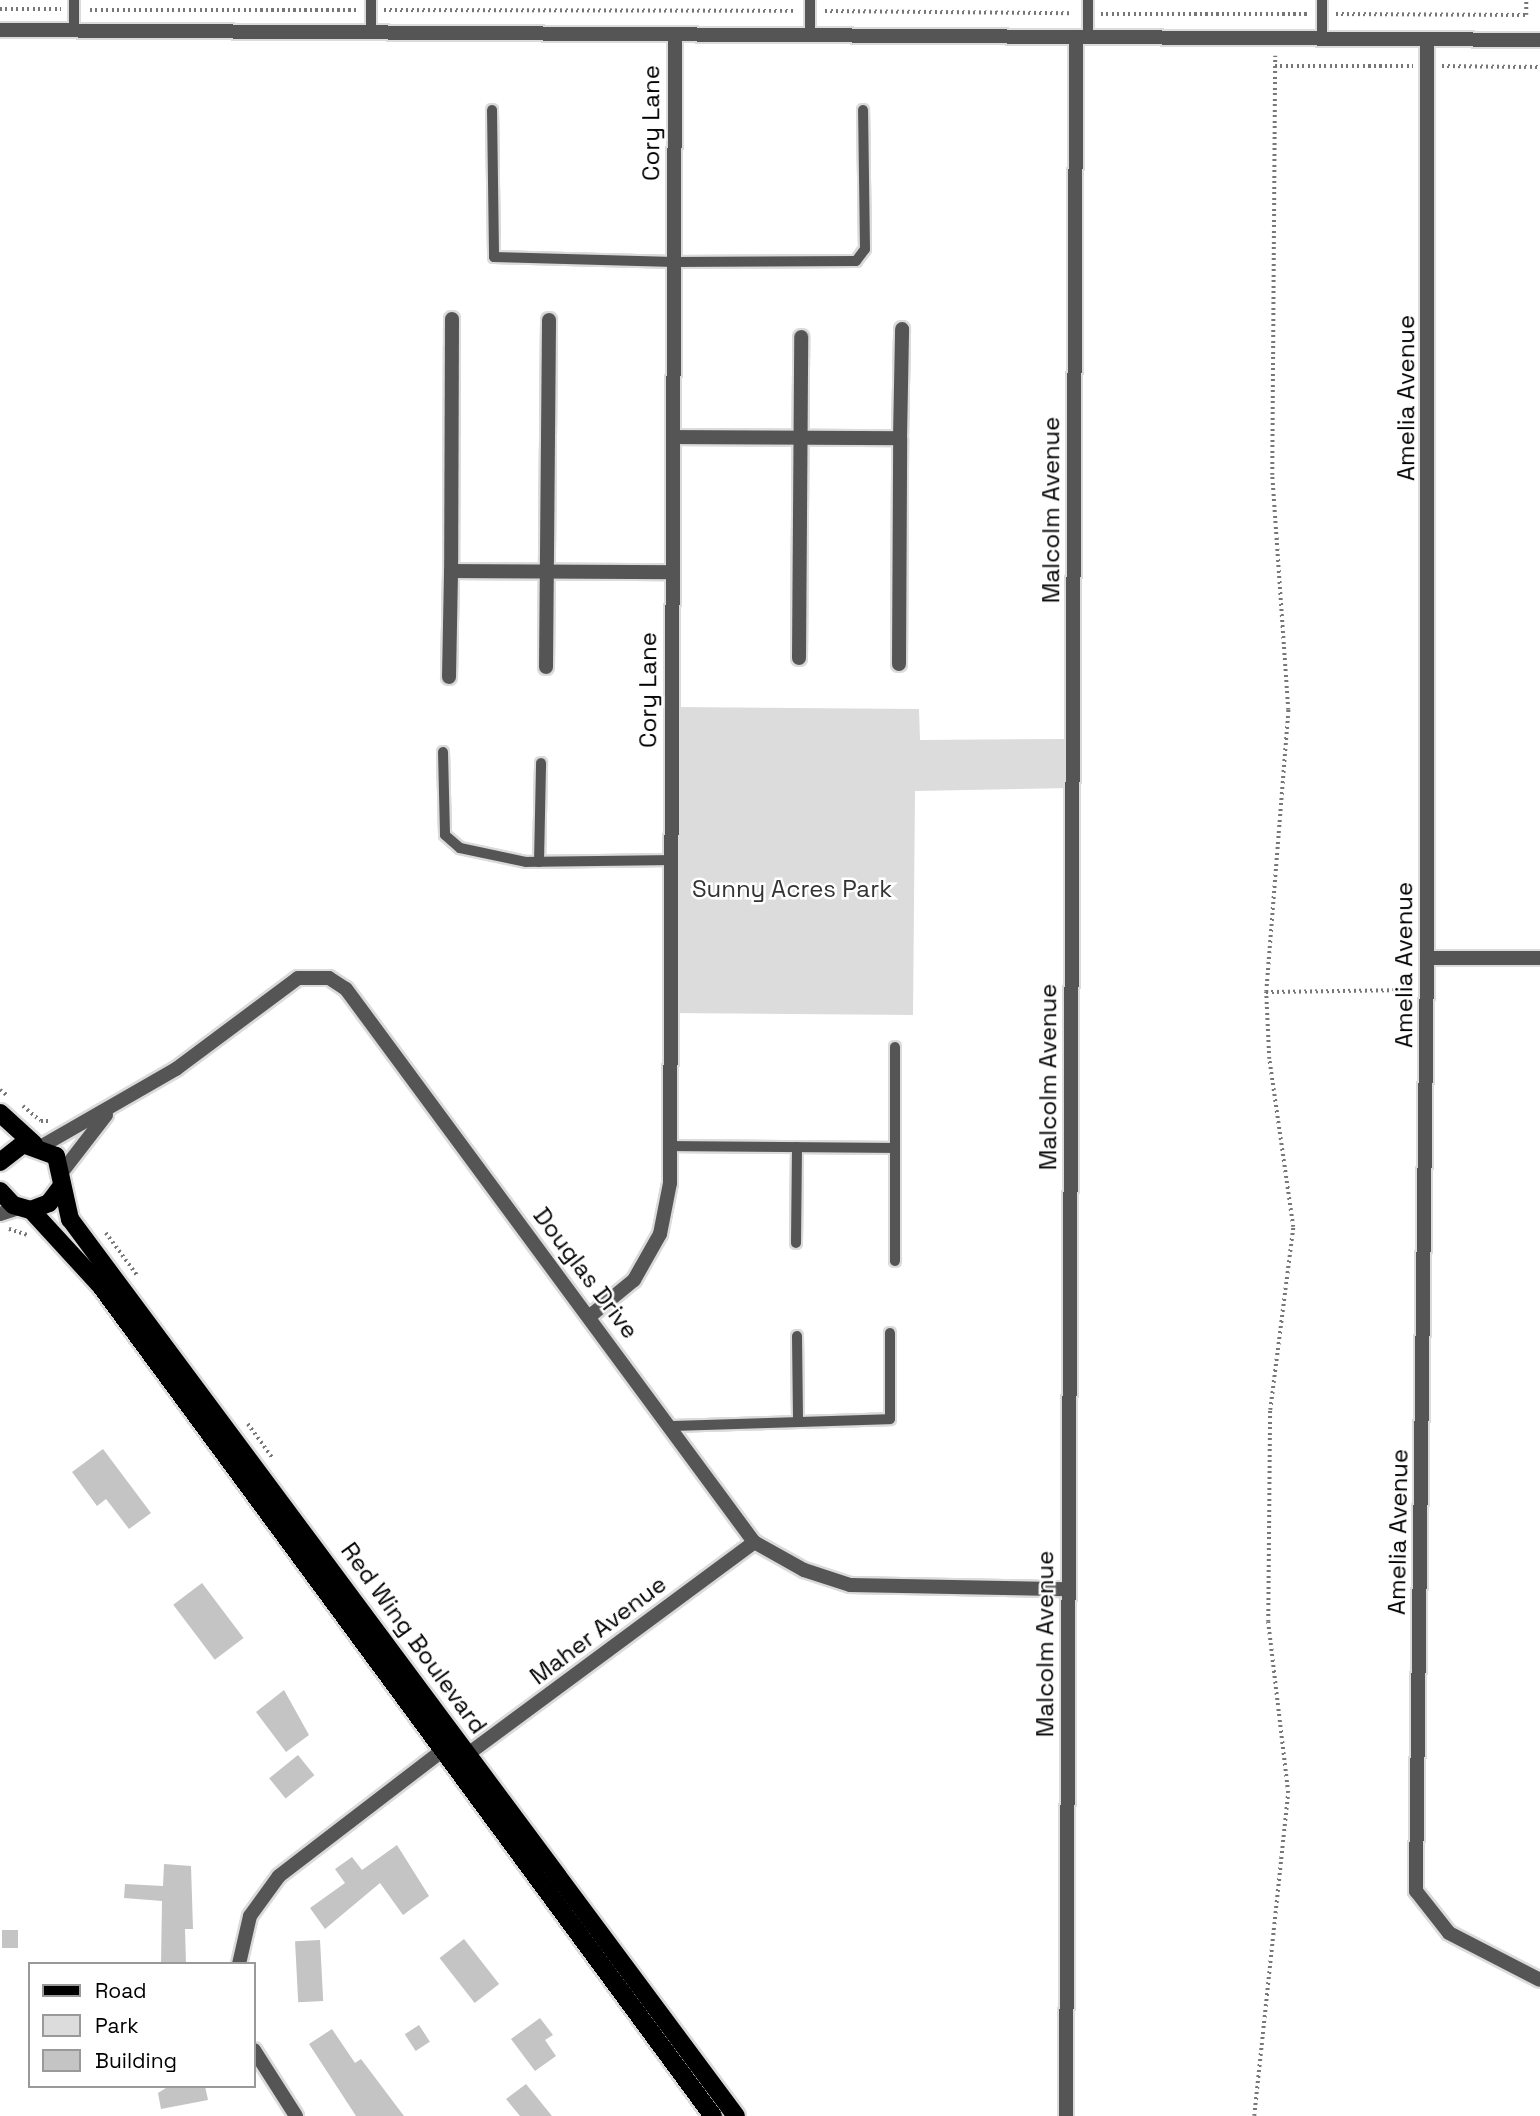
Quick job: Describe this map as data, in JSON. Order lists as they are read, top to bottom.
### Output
{
  "streets": {
    "main road": ["Red Wing Boulevard"],
    "street": [
      "Cory Lane",
      "Amelia Avenue",
      "Malcolm Avenue",
      "Douglas Drive",
      "Maher Avenue"
    ]
  },
  "crossings": [
    ["Cory Lane", "Douglas Drive"],
    ["Malcolm Avenue", "Douglas Drive"],
    ["Douglas Drive", "Maher Avenue"],
    ["Douglas Drive", "Red Wing Boulevard"],
    ["Maher Avenue", "Red Wing Boulevard"]
  ],
  "parks": ["Sunny Acres Park"],
  "legend": ["Road", "Park", "Building"]
}
